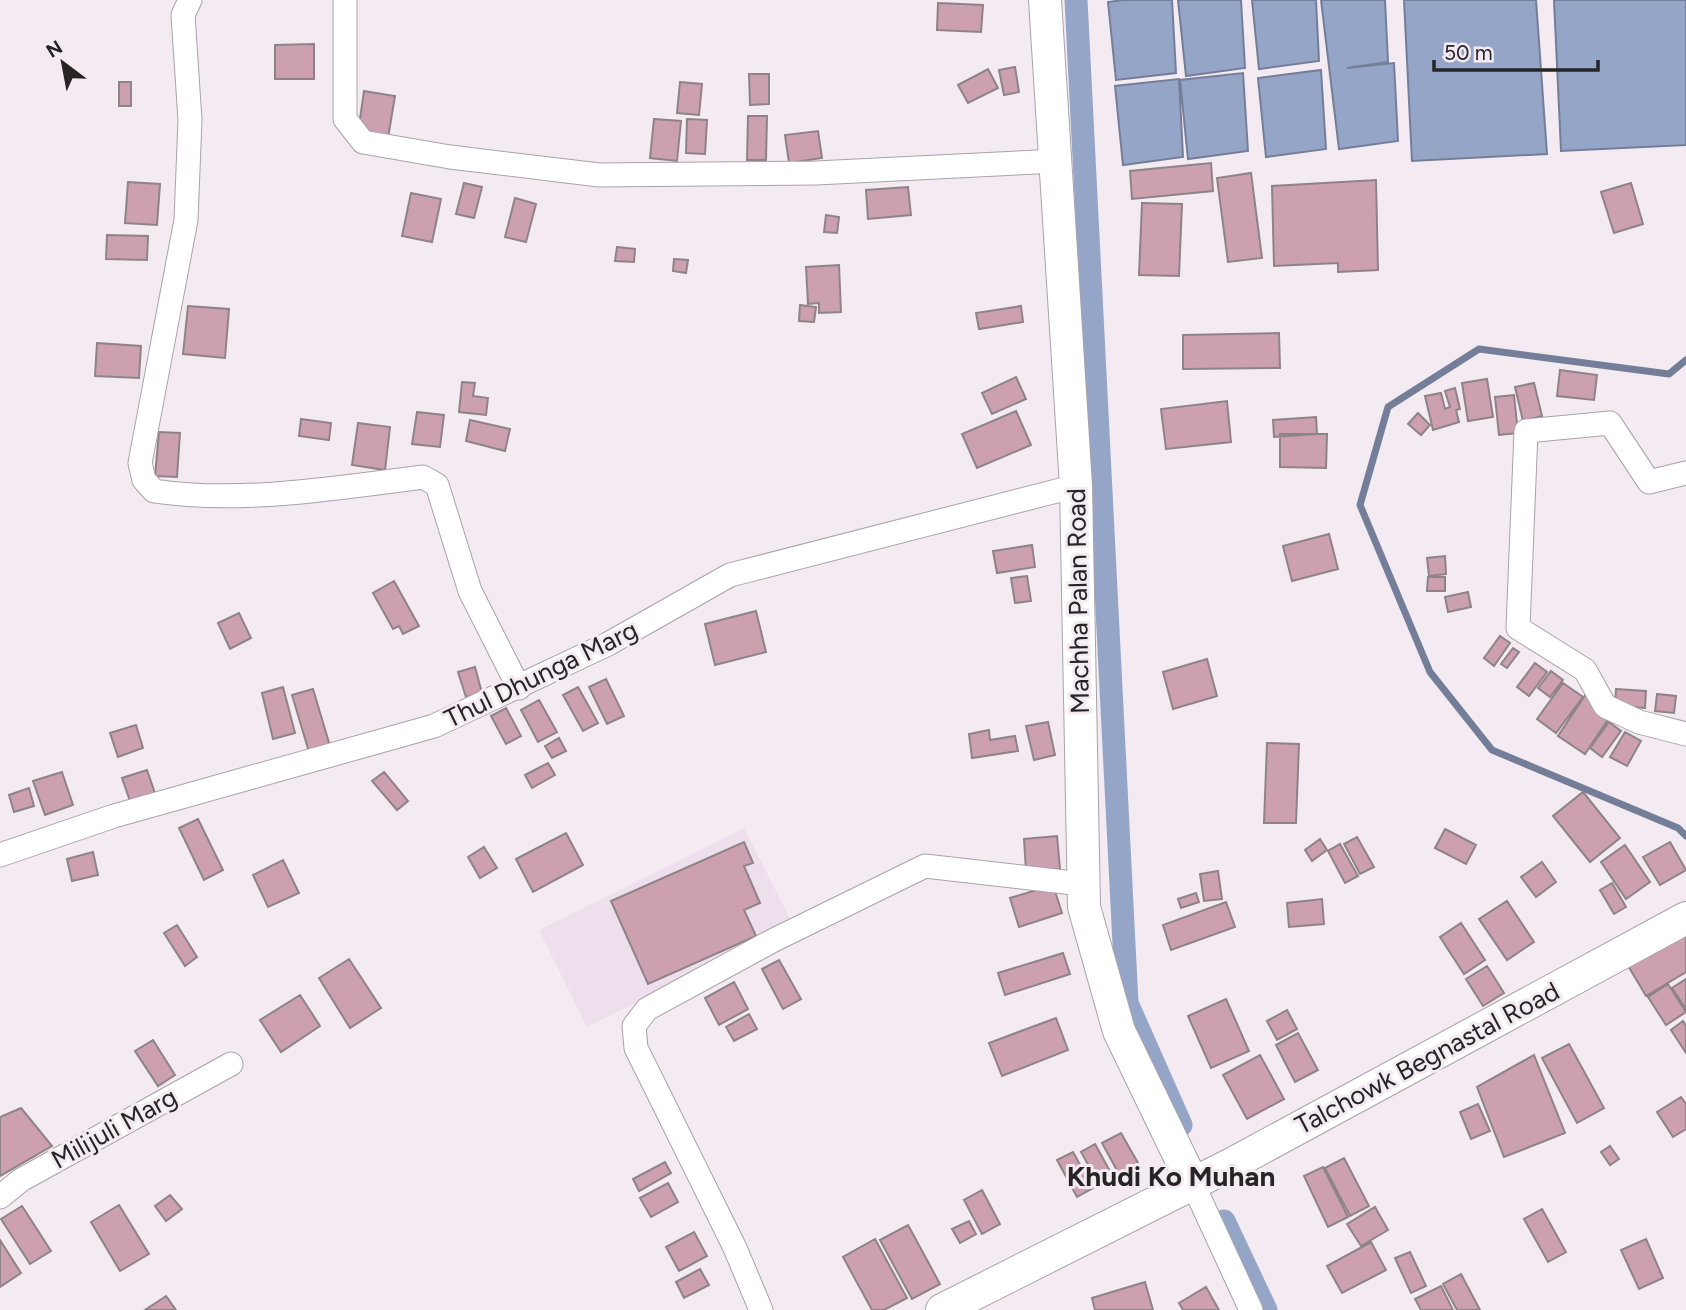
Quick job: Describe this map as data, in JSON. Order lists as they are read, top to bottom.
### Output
{
  "streets": {
    "street": [
      "Machha Palan Road",
      "Thul Dhunga Marg",
      "Talchowk Begnastal Road",
      "Milijuli Marg"
    ]
  },
  "crossings": [
    ["Machha Palan Road", "Thul Dhunga Marg"],
    ["Machha Palan Road", "Talchowk Begnastal Road"]
  ],
  "districts": ["Khudi Ko Muhan"],
  "scale_bar": "50 m",
  "north": "top left"
}
